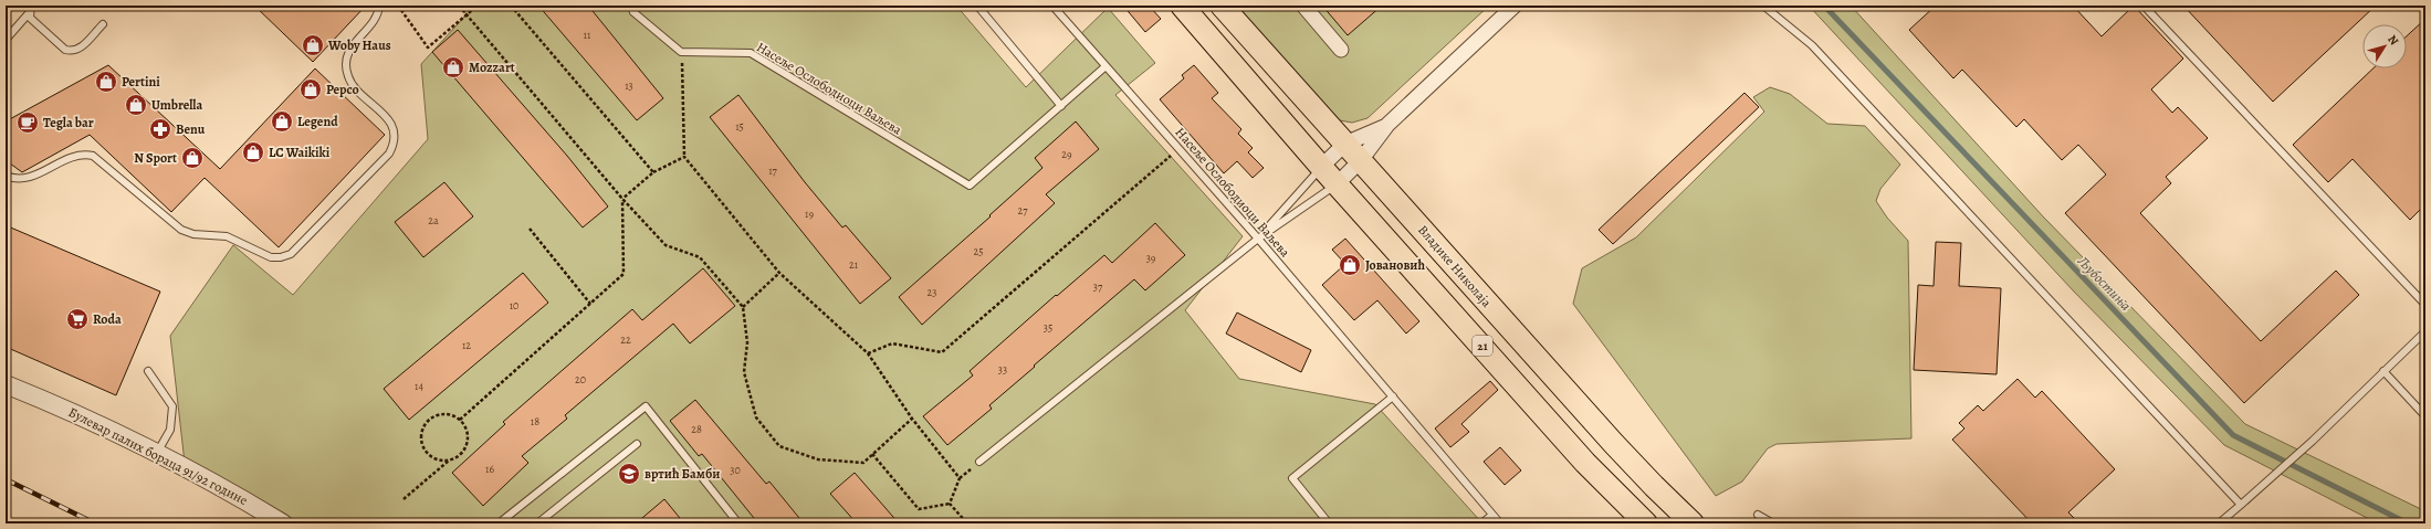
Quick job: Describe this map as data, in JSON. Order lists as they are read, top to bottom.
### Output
{
  "streets": {
    "main road": ["Владике Николаја", "21"],
    "street": ["Булевар палих бораца 91/92 године"],
    "lane": ["Насеље Ослободиоци Ваљева"]
  },
  "water": ["Љубостиња"],
  "places": {
    "shop": [
      "Woby Haus",
      "Mozzart",
      "Pertini",
      "Pepco",
      "Umbrella",
      "Legend",
      "LC Waikiki",
      "N Sport",
      "Јовановић"
    ],
    "cafe": ["Tegla bar"],
    "pharmacy": ["Benu"],
    "supermarket": ["Roda"],
    "school or university": ["вртић Бамби"]
  },
  "house_numbers": [
    "11",
    "13",
    "15",
    "29",
    "17",
    "27",
    "19",
    "2a",
    "25",
    "39",
    "21",
    "37",
    "23",
    "10",
    "35",
    "22",
    "12",
    "33",
    "20",
    "14",
    "18",
    "28",
    "16",
    "30"
  ],
  "north": "top right"
}
